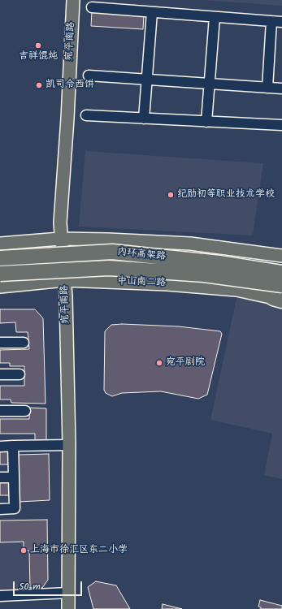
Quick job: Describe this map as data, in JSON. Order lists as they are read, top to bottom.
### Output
{
  "streets": {
    "highway": ["内环高架路"],
    "main road": ["宛平南路", "中山南二路"]
  },
  "crossings": [
    ["宛平南路", "中山南二路"]
  ],
  "places": [
    "吉祥馄炖",
    "凯司令西饼",
    "纪勋初等职业技术学校",
    "宛平剧院",
    "上海市徐汇区东二小学"
  ],
  "scale_bar": "50 m"
}
